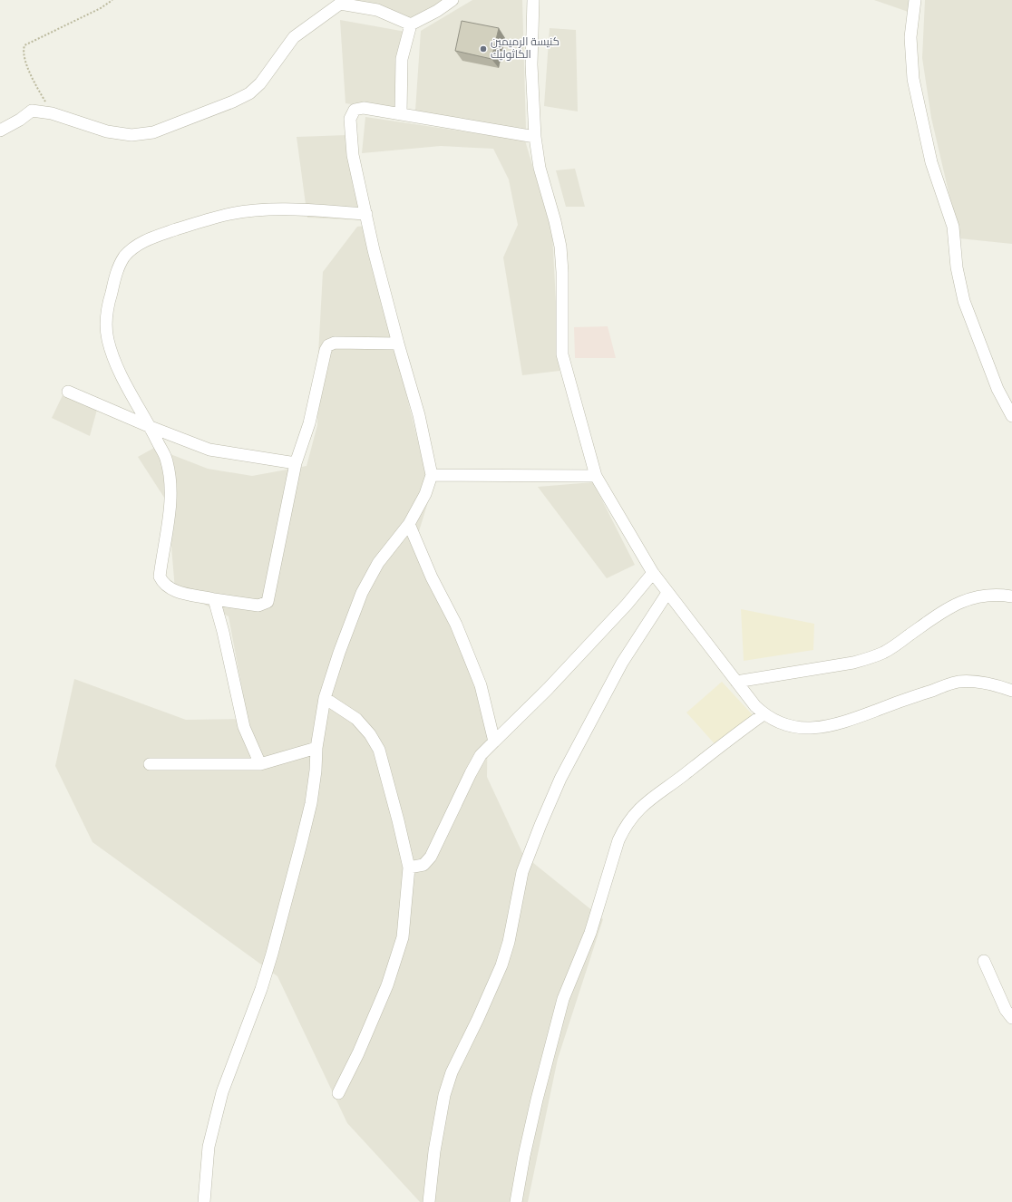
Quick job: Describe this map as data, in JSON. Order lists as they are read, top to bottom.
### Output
{
  "places": ["كنيسة الرميمين الكاثوليك"]
}
